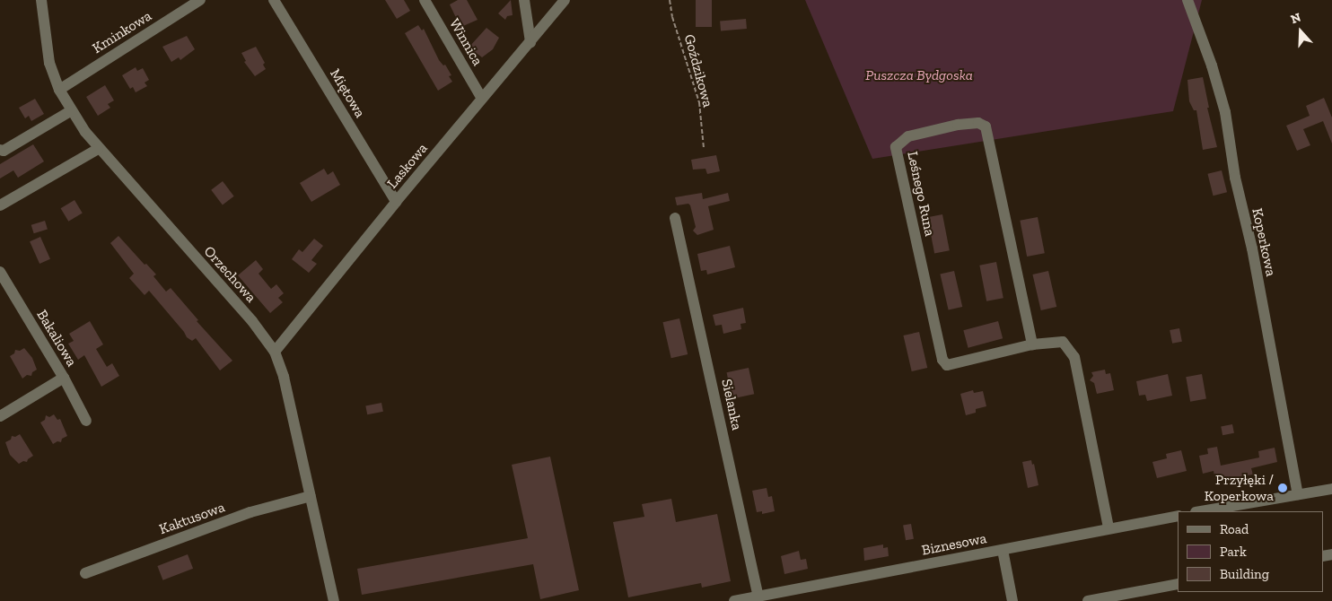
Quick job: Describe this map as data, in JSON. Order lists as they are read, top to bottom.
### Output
{
  "streets": {
    "street": [
      "Kminkowa",
      "Winnica",
      "Miętowa",
      "Laskowa",
      "Leśnego Runa",
      "Koperkowa",
      "Orzechowa",
      "Bakaliowa",
      "Sielanka",
      "Kaktusowa",
      "Biznesowa"
    ],
    "path": ["Goździkowa"]
  },
  "crossings": [
    ["Kminkowa", "Orzechowa"],
    ["Winnica", "Laskowa"],
    ["Miętowa", "Laskowa"],
    ["Laskowa", "Orzechowa"],
    ["Leśnego Runa", "Biznesowa"],
    ["Orzechowa", "Kaktusowa"],
    ["Sielanka", "Biznesowa"]
  ],
  "parks": ["Puszcza Bydgoska"],
  "places": ["Przyłęki / Koperkowa"],
  "legend": ["Road", "Park", "Building"],
  "north": "top"
}
